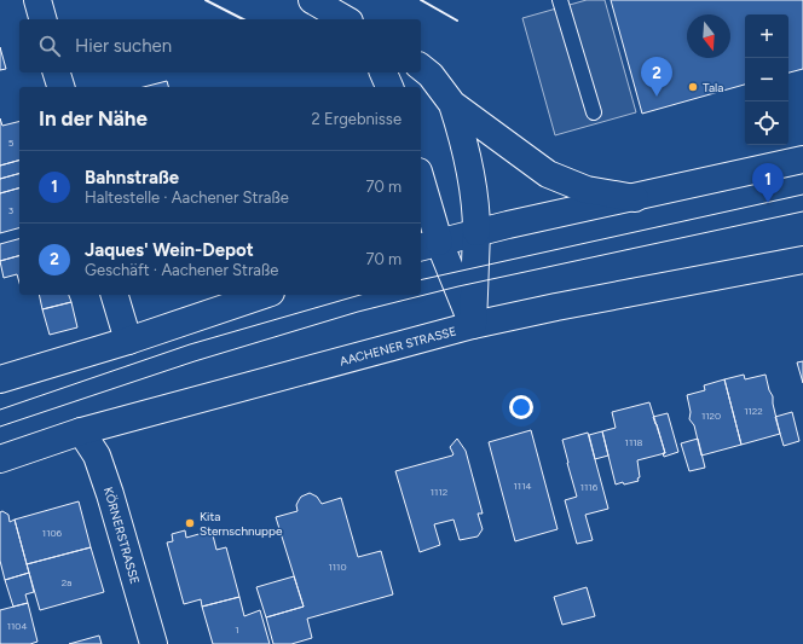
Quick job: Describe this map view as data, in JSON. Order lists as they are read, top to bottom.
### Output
{
  "streets": {
    "main road": ["AACHENER STRASSE", "KÖRNERSTRASSE"]
  },
  "crossings": [
    ["AACHENER STRASSE", "KÖRNERSTRASSE"]
  ],
  "places": ["Tala", "Kita Sternschnuppe"],
  "house_numbers": [
    "5",
    "3",
    "1122",
    "1120",
    "1118",
    "1114",
    "1116",
    "1112",
    "1106",
    "1110",
    "2a",
    "1104",
    "1"
  ],
  "north": "bottom",
  "page": {
    "map_buttons": ["+", "−"],
    "search": "Hier suchen",
    "pins": ["2", "1"],
    "heading": ["In der Nähe", "2 Ergebnisse"],
    "list": [
      {
        "mark": "1",
        "name": "Bahnstraße",
        "note": "Haltestelle · Aachener Straße",
        "value": "70 m"
      },
      {
        "mark": "2",
        "name": "Jaques' Wein-Depot",
        "note": "Geschäft · Aachener Straße",
        "value": "70 m"
      }
    ]
  }
}
